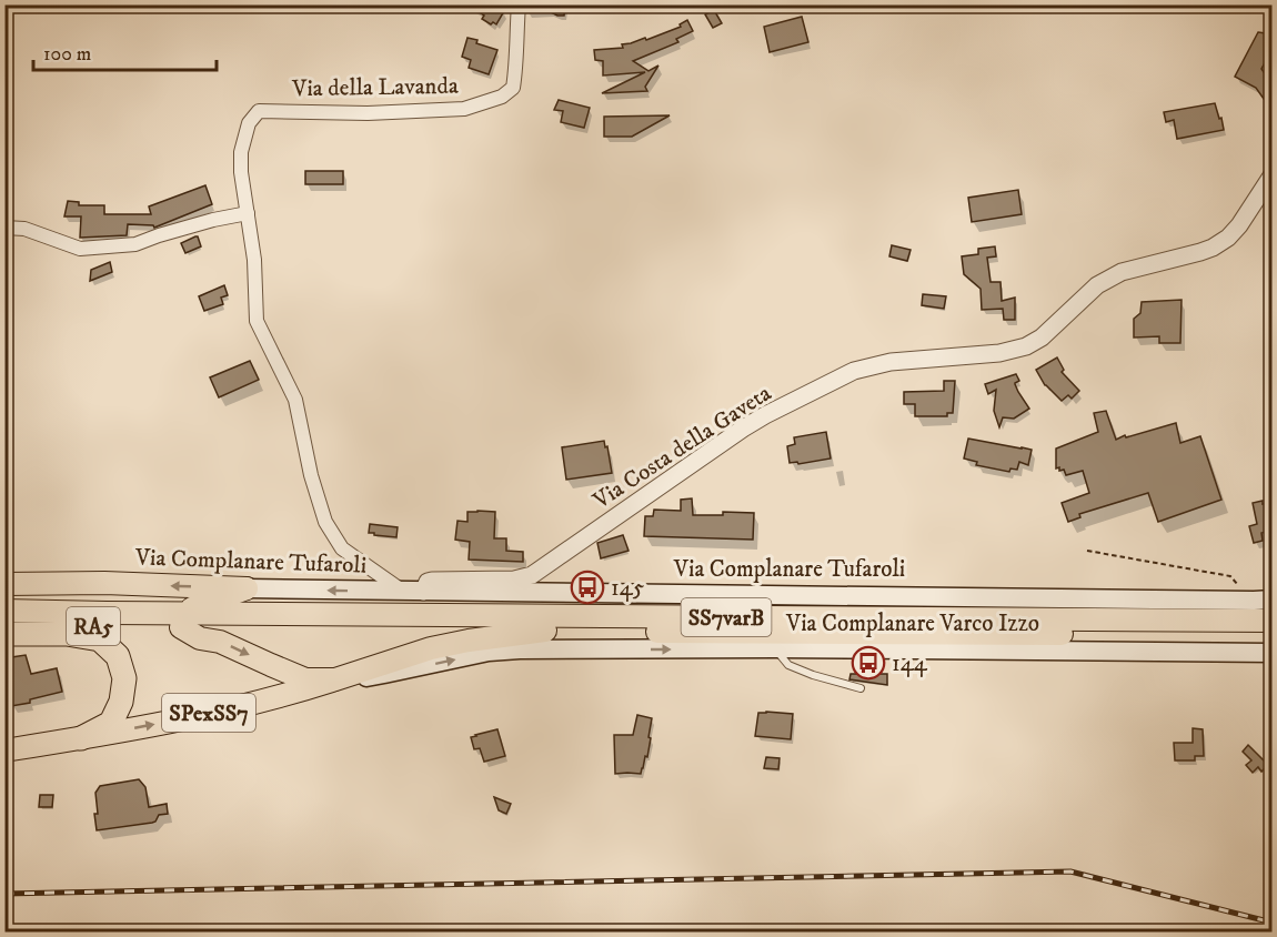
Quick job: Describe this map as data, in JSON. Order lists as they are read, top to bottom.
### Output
{
  "streets": {
    "main road": [
      "Via Complanare Tufaroli",
      "SS7varB",
      "Via Complanare Varco Izzo",
      "RA5",
      "SPexSS7"
    ],
    "street": ["Via della Lavanda", "Via Costa della Gaveta"]
  },
  "crossings": [
    ["Via della Lavanda", "Via Complanare Tufaroli"],
    ["Via Costa della Gaveta", "Via Complanare Tufaroli"],
    ["SS7varB", "RA5"]
  ],
  "places": {
    "bus stop": ["145", "144"]
  },
  "scale_bar": "100 m"
}
